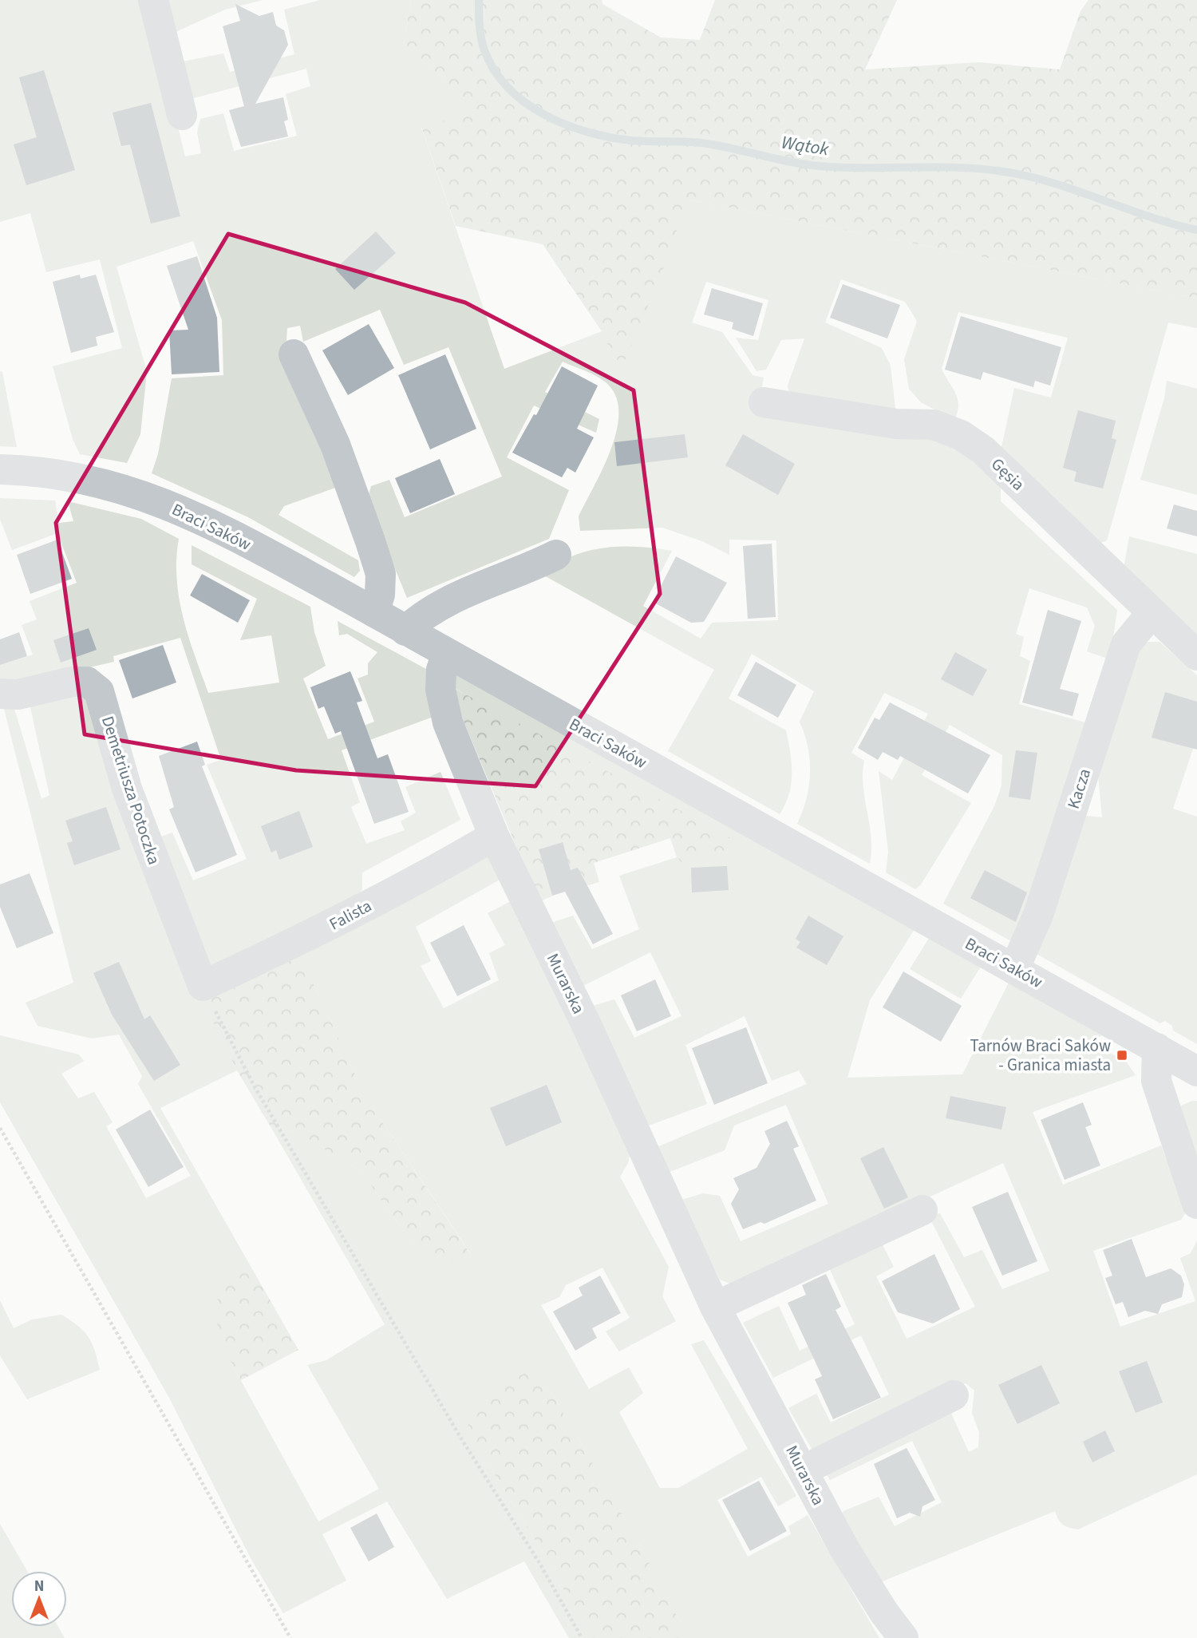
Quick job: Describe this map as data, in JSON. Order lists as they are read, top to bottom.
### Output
{
  "streets": {
    "street": [
      "Gęsia",
      "Braci Saków",
      "Kacza",
      "Demetriusza Potoczka",
      "Falista",
      "Murarska"
    ]
  },
  "crossings": [
    ["Gęsia", "Kacza"],
    ["Braci Saków", "Kacza"],
    ["Braci Saków", "Murarska"],
    ["Demetriusza Potoczka", "Falista"],
    ["Falista", "Murarska"]
  ],
  "water": ["Wątok"],
  "places": {
    "transit": ["Tarnów Braci Saków - Granica miasta"]
  },
  "north": "top"
}
